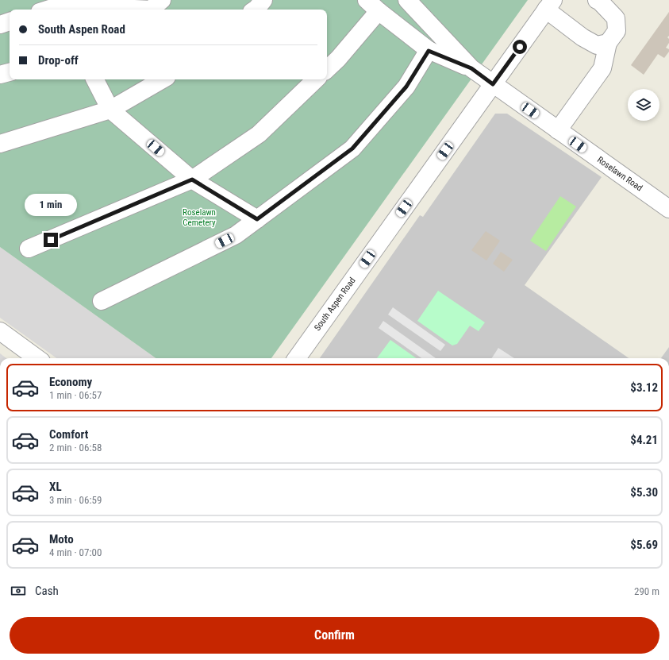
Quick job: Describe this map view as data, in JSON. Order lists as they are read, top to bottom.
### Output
{
  "streets": {
    "street": ["Roselawn Road", "South Aspen Road"]
  },
  "crossings": [
    ["Roselawn Road", "South Aspen Road"]
  ],
  "parks": ["Roselawn Cemetery"],
  "page": {
    "banner": ["South Aspen Road", "Drop-off"],
    "bubble": "1 min",
    "list": [
      {
        "name": "Economy",
        "note": "1 min · 06:57",
        "value": "$3.12"
      },
      {
        "name": "Comfort",
        "note": "2 min · 06:58",
        "value": "$4.21"
      },
      {
        "name": "XL",
        "note": "3 min · 06:59",
        "value": "$5.30"
      },
      {
        "name": "Moto",
        "note": "4 min · 07:00",
        "value": "$5.69"
      }
    ],
    "pay": ["Cash", "290 m"],
    "buttons": "Confirm"
  }
}
